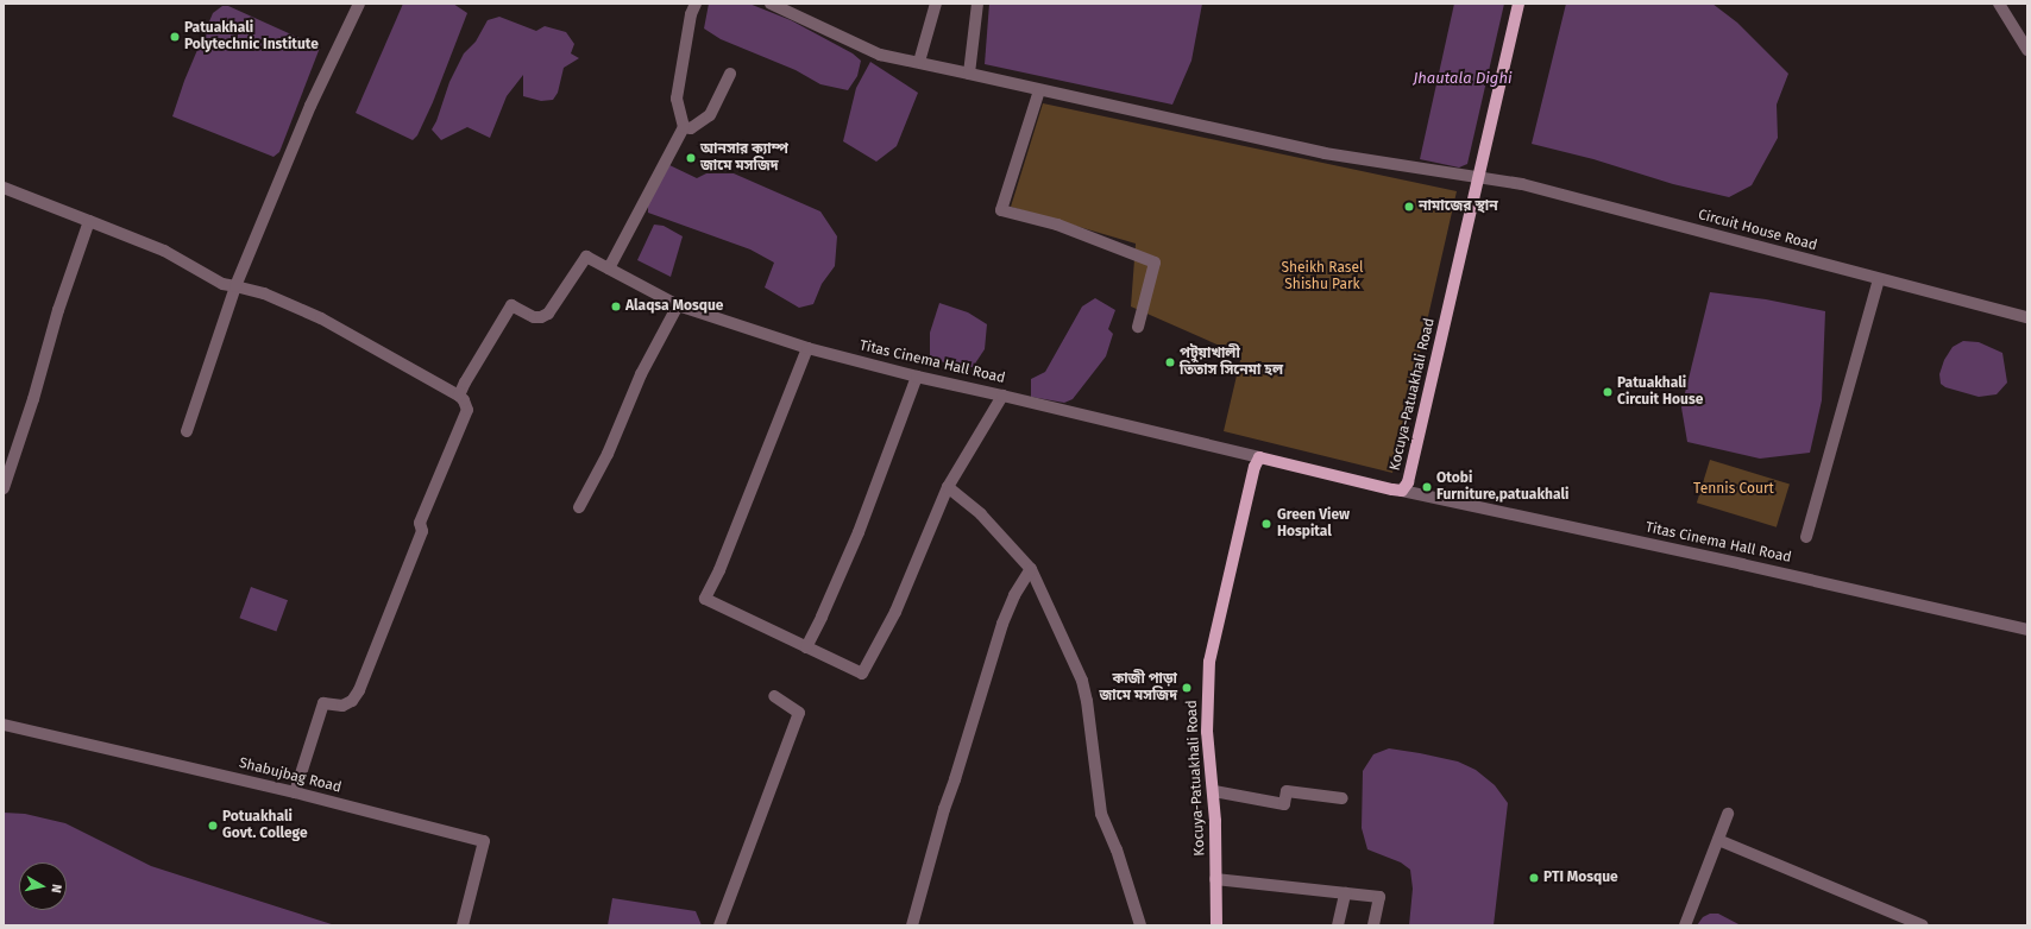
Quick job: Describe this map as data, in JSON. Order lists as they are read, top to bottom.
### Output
{
  "streets": {
    "main road": ["Kocuya-Patuakhali Road"],
    "street": ["Circuit House Road", "Titas Cinema Hall Road", "Shabujbag Road"]
  },
  "crossings": [
    ["Circuit House Road", "Kocuya-Patuakhali Road"],
    ["Titas Cinema Hall Road", "Kocuya-Patuakhali Road"]
  ],
  "water": ["Jhautala Dighi"],
  "parks": ["Sheikh Rasel Shishu Park", "Tennis Court"],
  "places": [
    "Patuakhali Polytechnic Institute",
    "আনসার ক্যাম্প জামে মসজিদ",
    "নামাজের স্থান",
    "Alaqsa Mosque",
    "পটুয়াখালী তিতাস সিনেমা হল",
    "Patuakhali Circuit House",
    "Otobi Furniture,patuakhali",
    "Green View Hospital",
    "কাজী পাড়া জামে মসজিদ",
    "Potuakhali Govt. College",
    "PTI Mosque"
  ],
  "north": "right"
}
